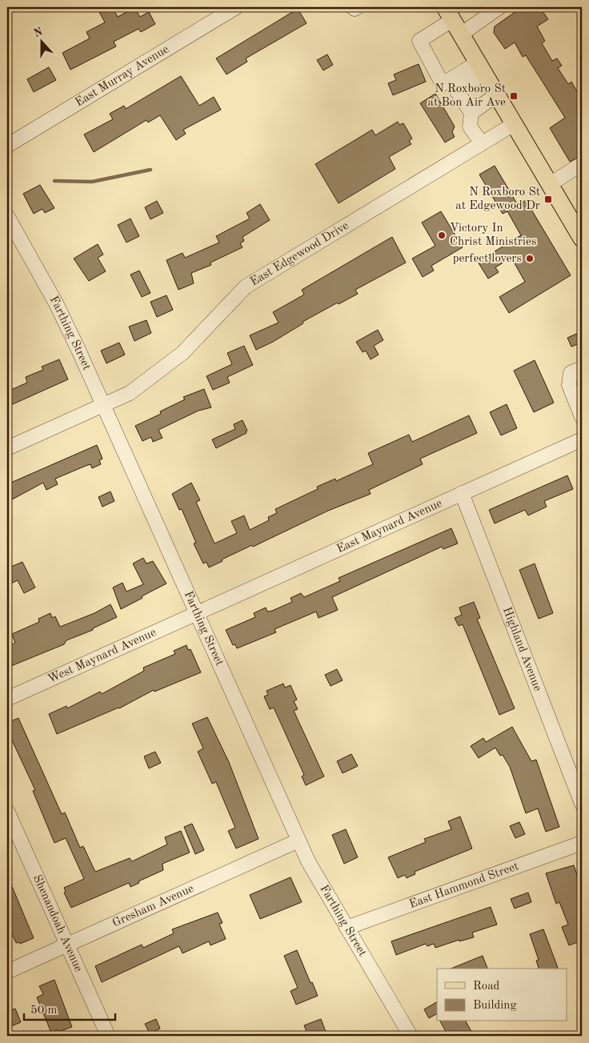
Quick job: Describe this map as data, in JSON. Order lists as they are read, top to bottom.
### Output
{
  "streets": {
    "street": [
      "East Murray Avenue",
      "East Edgewood Drive",
      "Farthing Street",
      "East Maynard Avenue",
      "Highland Avenue",
      "West Maynard Avenue",
      "East Hammond Street",
      "Gresham Avenue",
      "Shenandoah Avenue"
    ]
  },
  "crossings": [
    ["East Edgewood Drive", "Farthing Street"],
    ["Farthing Street", "East Maynard Avenue"],
    ["Farthing Street", "West Maynard Avenue"],
    ["Farthing Street", "East Hammond Street"],
    ["Farthing Street", "Gresham Avenue"],
    ["East Maynard Avenue", "Highland Avenue"],
    ["East Maynard Avenue", "West Maynard Avenue"],
    ["Gresham Avenue", "Shenandoah Avenue"]
  ],
  "places": {
    "transit": ["N Roxboro St at Bon Air Ave", "N Roxboro St at Edgewood Dr"],
    "other": ["Victory In Christ Ministries", "perfect lovers"]
  },
  "legend": ["Road", "Building"],
  "scale_bar": "50 m",
  "north": "top"
}
